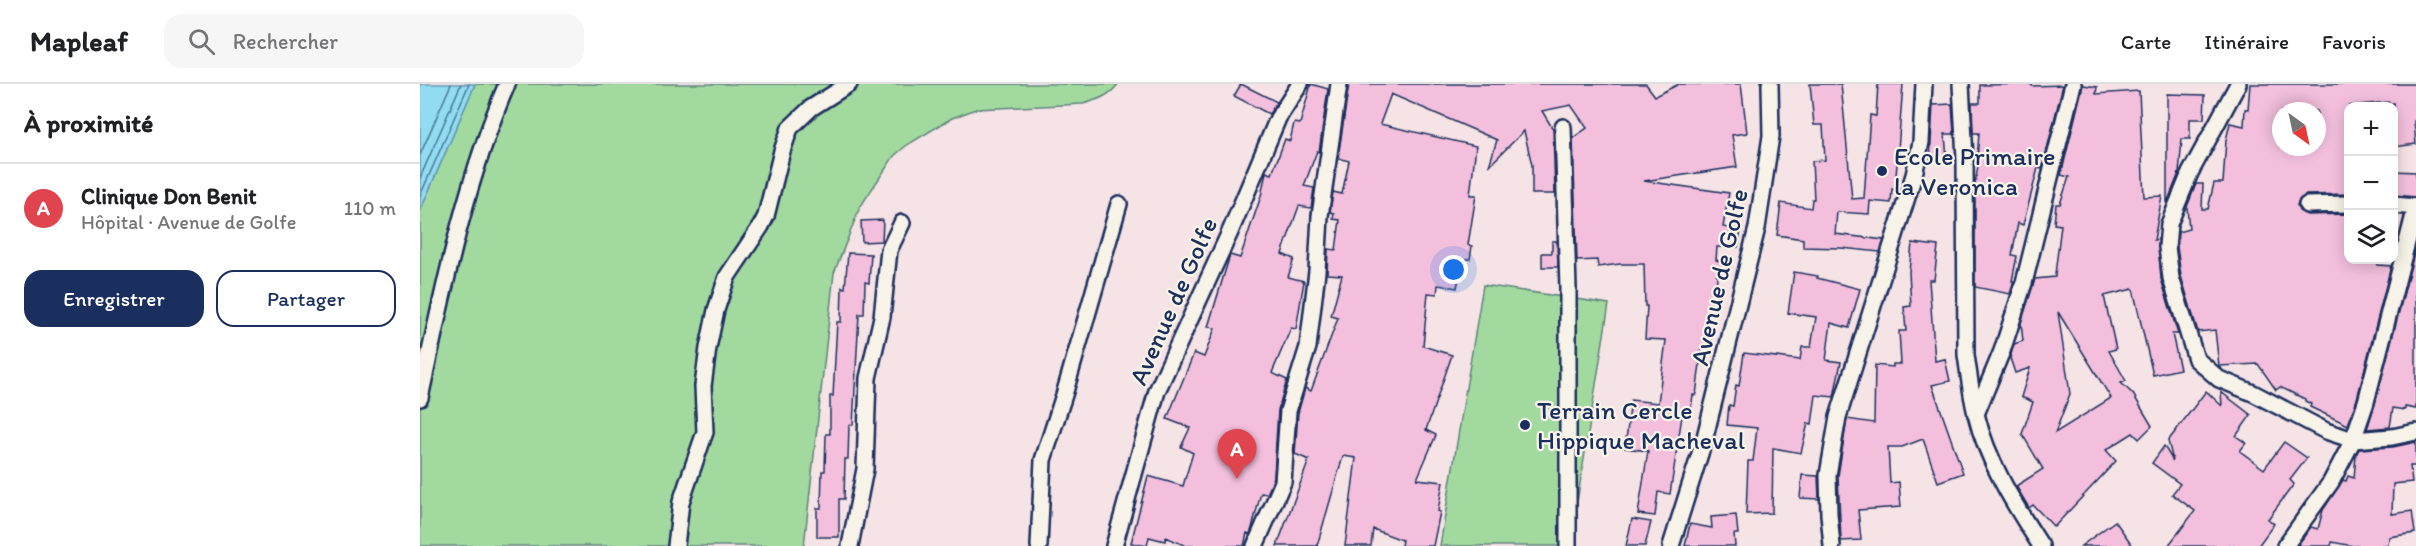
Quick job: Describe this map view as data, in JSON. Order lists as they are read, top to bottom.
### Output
{
  "streets": {
    "street": ["Avenue de Golfe"]
  },
  "places": ["Ecole Primaire la Veronica", "Terrain Cercle Hippique Macheval"],
  "north": "bottom right",
  "page": {
    "header": "Mapleaf",
    "search": "Rechercher",
    "nav": ["Carte", "Itinéraire", "Favoris"],
    "heading": "À proximité",
    "map_buttons": ["+", "−"],
    "list": [
      {
        "mark": "A",
        "name": "Clinique Don Benit",
        "note": "Hôpital · Avenue de Golfe",
        "value": "110 m"
      }
    ],
    "buttons": ["Enregistrer", "Partager"],
    "pins": "A"
  }
}
